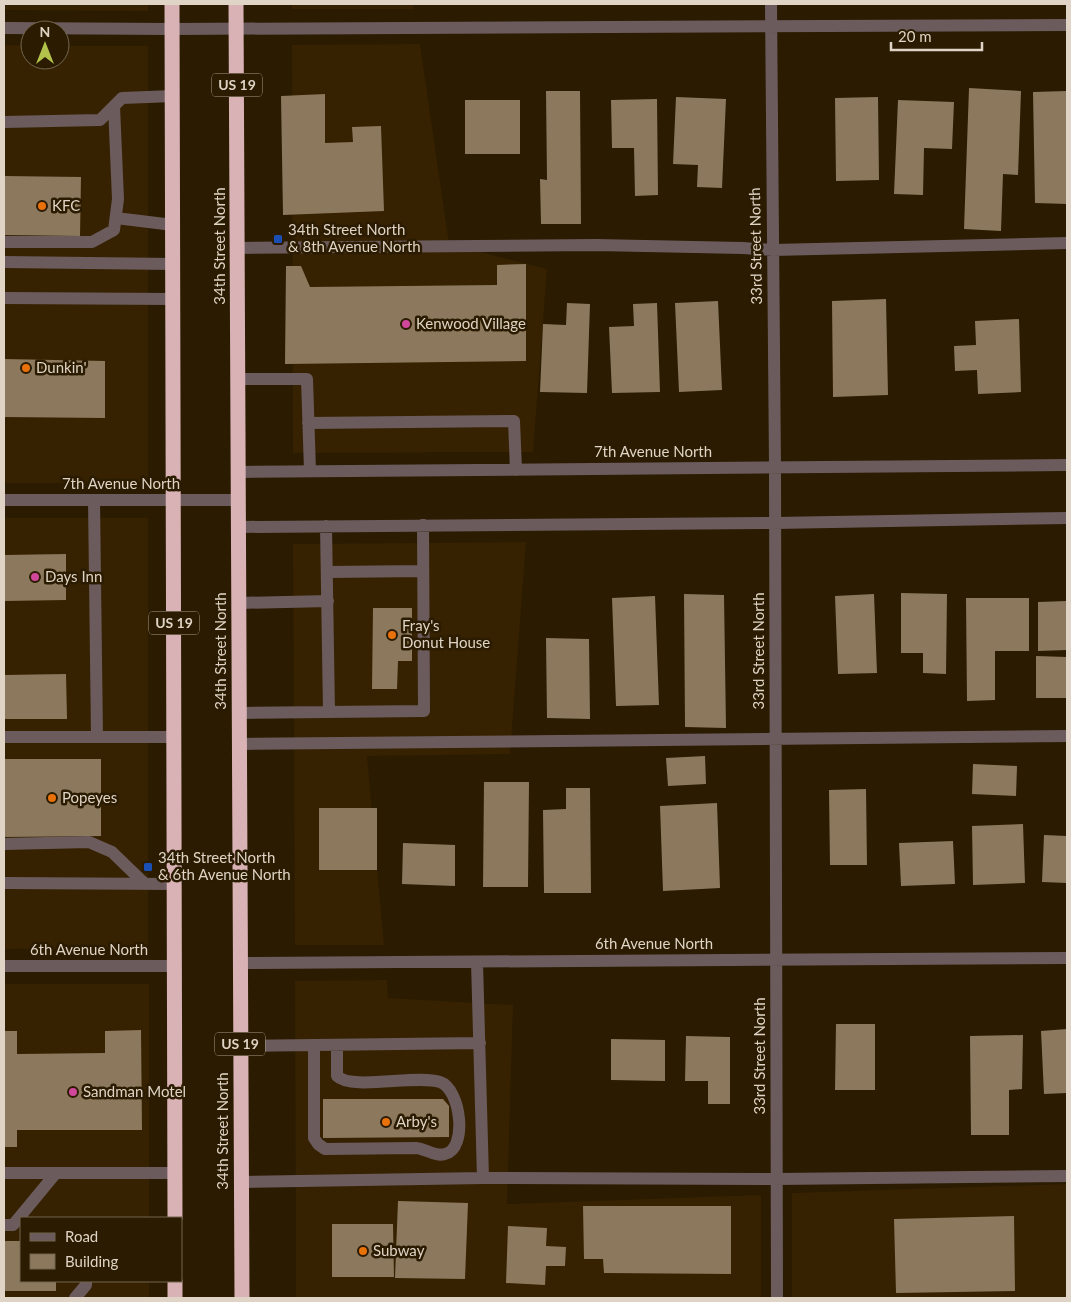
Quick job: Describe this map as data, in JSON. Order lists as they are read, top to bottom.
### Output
{
  "streets": {
    "highway": ["US 19", "34th Street North"],
    "street": ["33rd Street North", "7th Avenue North", "6th Avenue North"]
  },
  "crossings": [
    ["US 19", "7th Avenue North"],
    ["US 19", "6th Avenue North"],
    ["34th Street North", "7th Avenue North"],
    ["34th Street North", "6th Avenue North"],
    ["33rd Street North", "7th Avenue North"],
    ["33rd Street North", "6th Avenue North"]
  ],
  "places": {
    "other": [
      "KFC",
      "Kenwood Village",
      "Dunkin'",
      "Days Inn",
      "Fray's Donut House",
      "Popeyes",
      "Sandman Motel",
      "Arby's",
      "Subway"
    ],
    "transit": ["34th Street North & 8th Avenue North", "34th Street North & 6th Avenue North"]
  },
  "legend": ["Road", "Building"],
  "scale_bar": "20 m",
  "north": "top"
}
